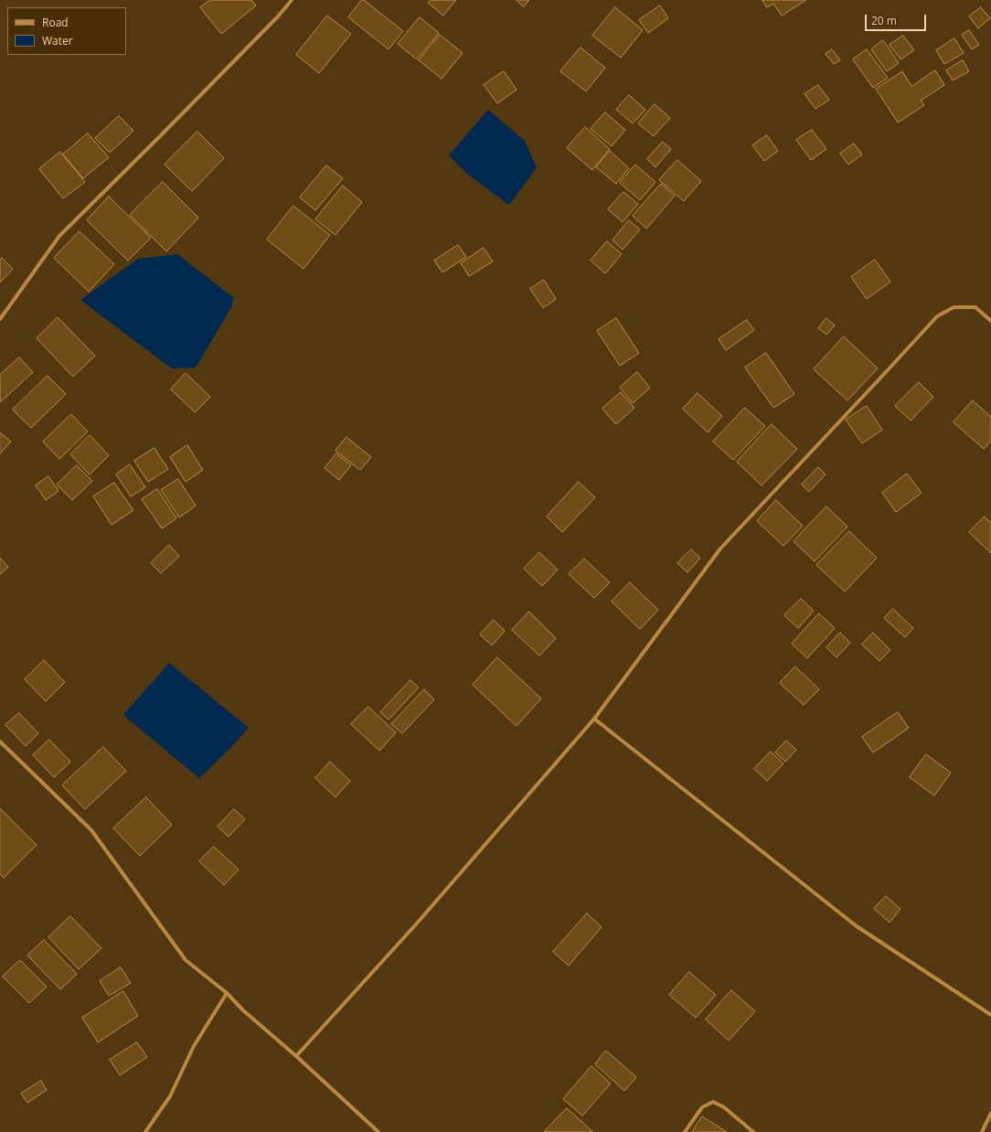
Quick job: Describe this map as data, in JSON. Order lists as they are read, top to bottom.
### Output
{
  "legend": ["Road", "Water"],
  "scale_bar": "20 m"
}
